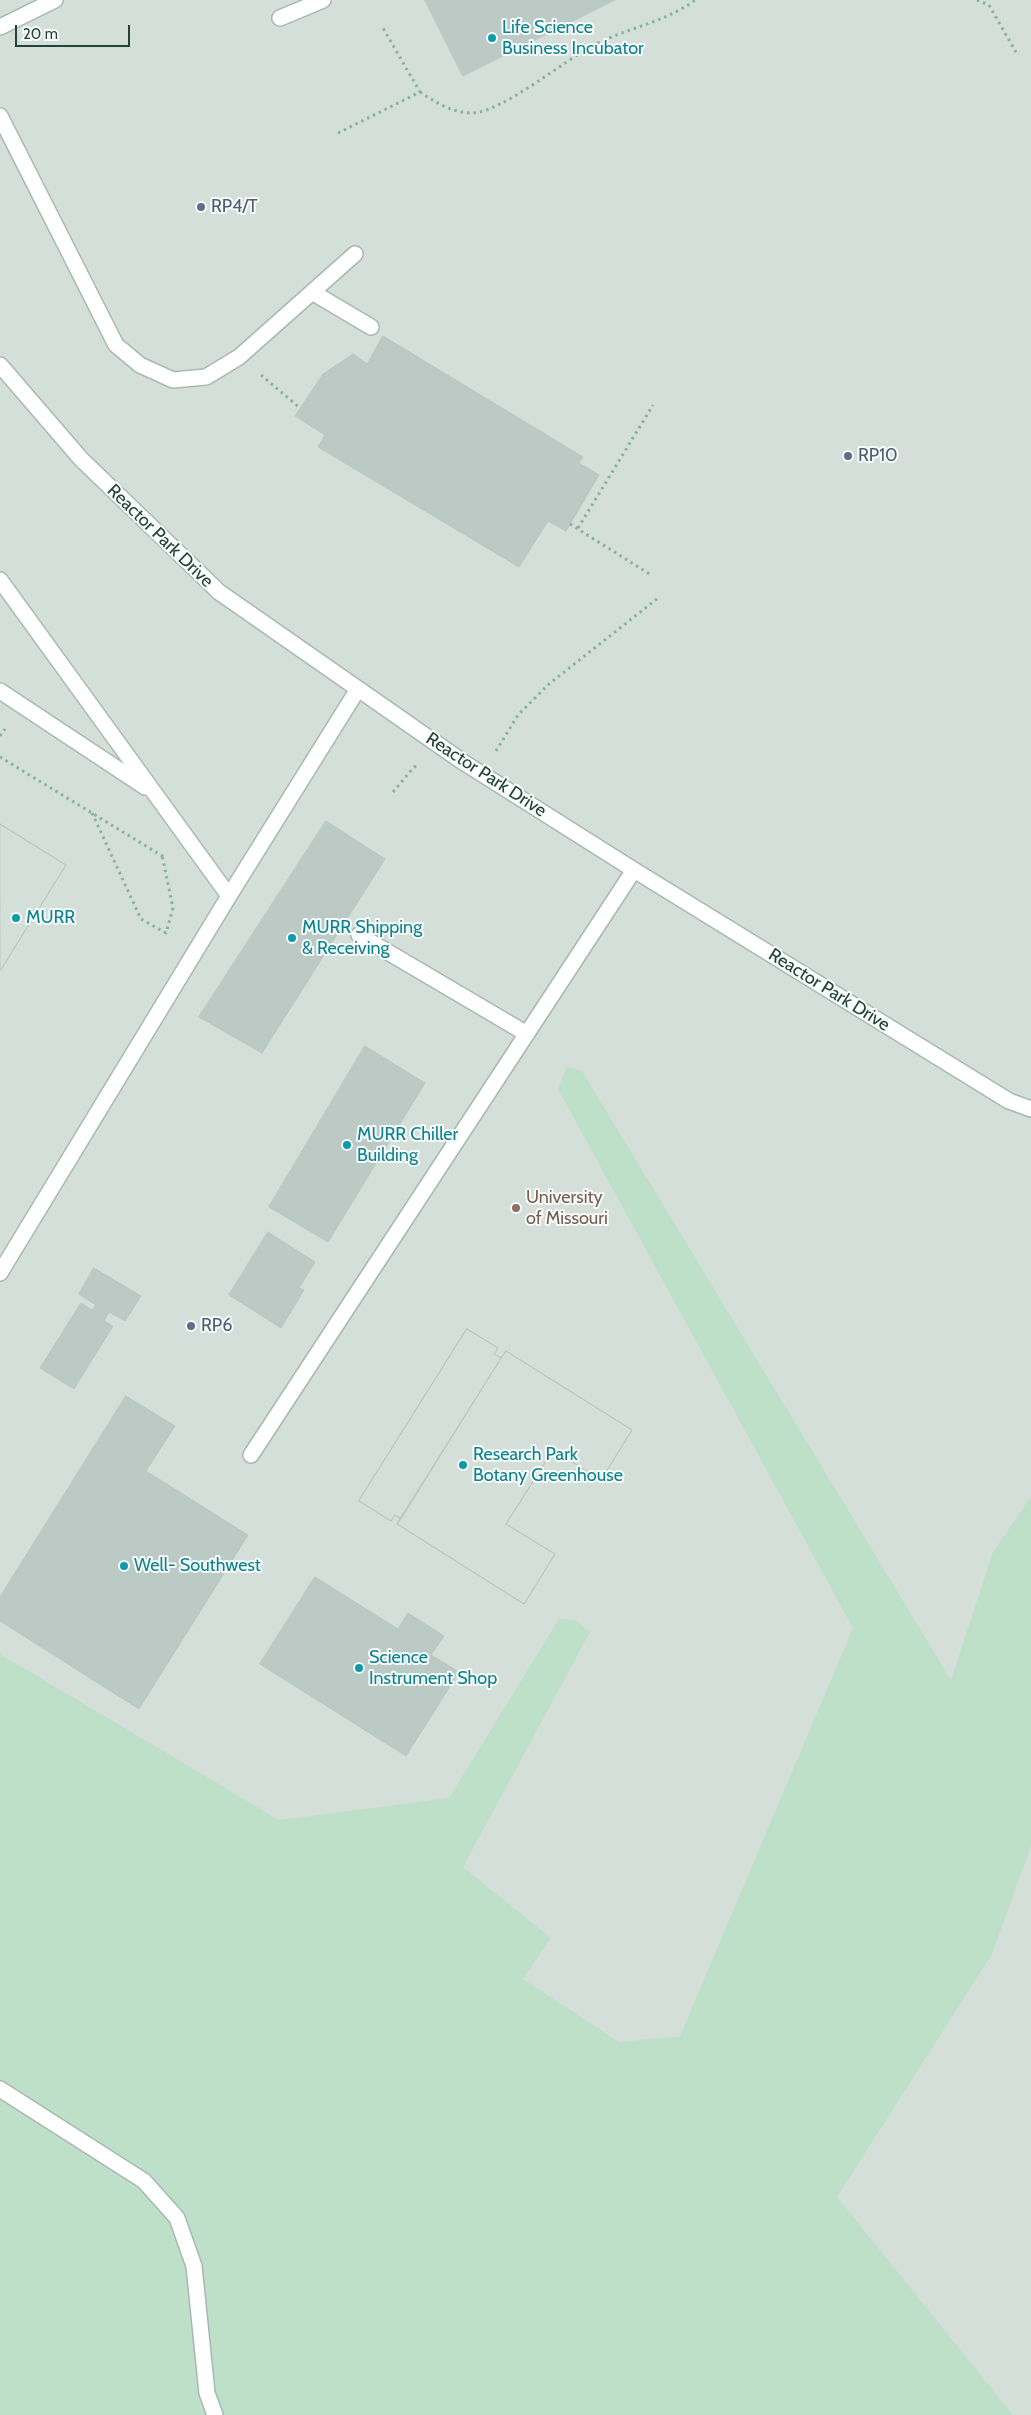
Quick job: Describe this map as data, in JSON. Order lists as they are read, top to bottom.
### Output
{
  "streets": {
    "street": ["Reactor Park Drive"]
  },
  "places": [
    "Life Science Business Incubator",
    "RP4/T",
    "RP10",
    "MURR",
    "MURR Shipping & Receiving",
    "MURR Chiller Building",
    "University of Missouri",
    "RP6",
    "Research Park Botany Greenhouse",
    "Well- Southwest",
    "Science Instrument Shop"
  ],
  "scale_bar": "20 m"
}
